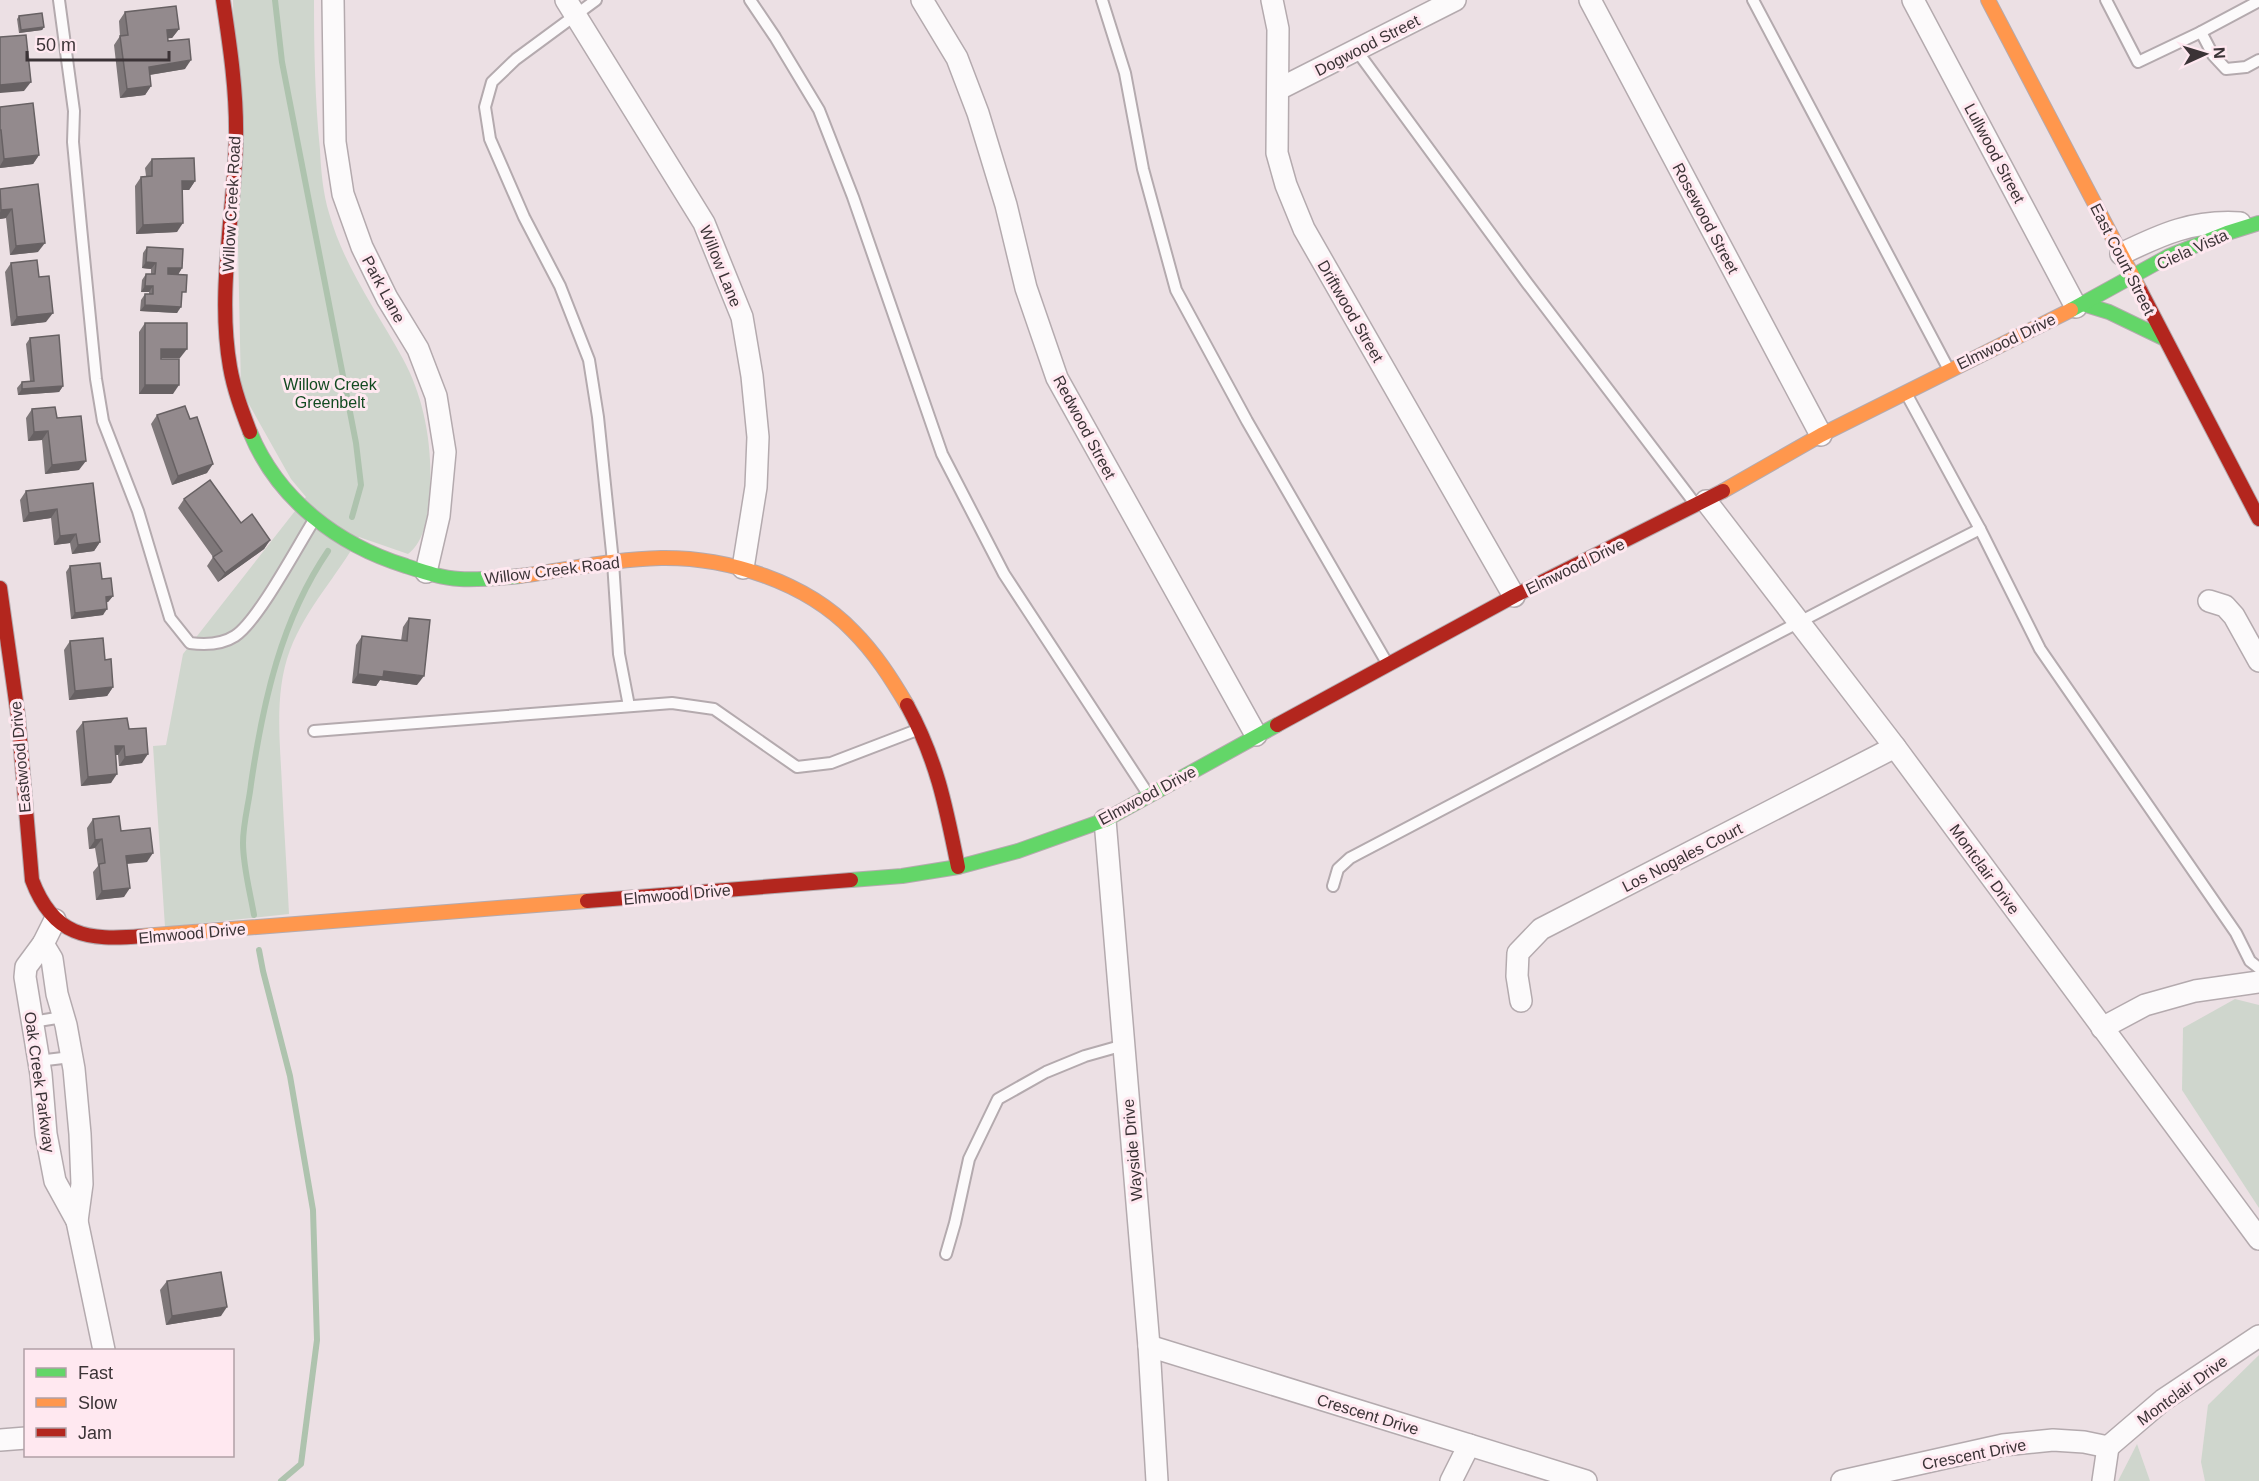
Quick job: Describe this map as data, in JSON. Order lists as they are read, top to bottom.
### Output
{
  "streets": {
    "street": [
      "Dogwood Street",
      "Lullwood Street",
      "Willow Creek Road",
      "Rosewood Street",
      "Ciela Vista",
      "East Court Street",
      "Willow Lane",
      "Park Lane",
      "Driftwood Street",
      "Elmwood Drive",
      "Redwood Street",
      "Eastwood Drive",
      "Los Nogales Court",
      "Montclair Drive",
      "Oak Creek Parkway",
      "Wayside Drive",
      "Crescent Drive"
    ]
  },
  "crossings": [
    ["Dogwood Street", "Driftwood Street"],
    ["Lullwood Street", "Elmwood Drive"],
    ["Willow Creek Road", "Willow Lane"],
    ["Willow Creek Road", "Park Lane"],
    ["Willow Creek Road", "Elmwood Drive"],
    ["Rosewood Street", "Elmwood Drive"],
    ["Ciela Vista", "East Court Street"],
    ["Ciela Vista", "Elmwood Drive"],
    ["East Court Street", "Elmwood Drive"],
    ["Driftwood Street", "Elmwood Drive"],
    ["Elmwood Drive", "Redwood Street"],
    ["Elmwood Drive", "Eastwood Drive"],
    ["Elmwood Drive", "Montclair Drive"],
    ["Elmwood Drive", "Oak Creek Parkway"],
    ["Elmwood Drive", "Wayside Drive"],
    ["Eastwood Drive", "Oak Creek Parkway"],
    ["Los Nogales Court", "Montclair Drive"],
    ["Montclair Drive", "Crescent Drive"],
    ["Wayside Drive", "Crescent Drive"]
  ],
  "parks": ["Willow Creek Greenbelt"],
  "legend": ["Fast", "Slow", "Jam"],
  "scale_bar": "50 m",
  "north": "right"
}
